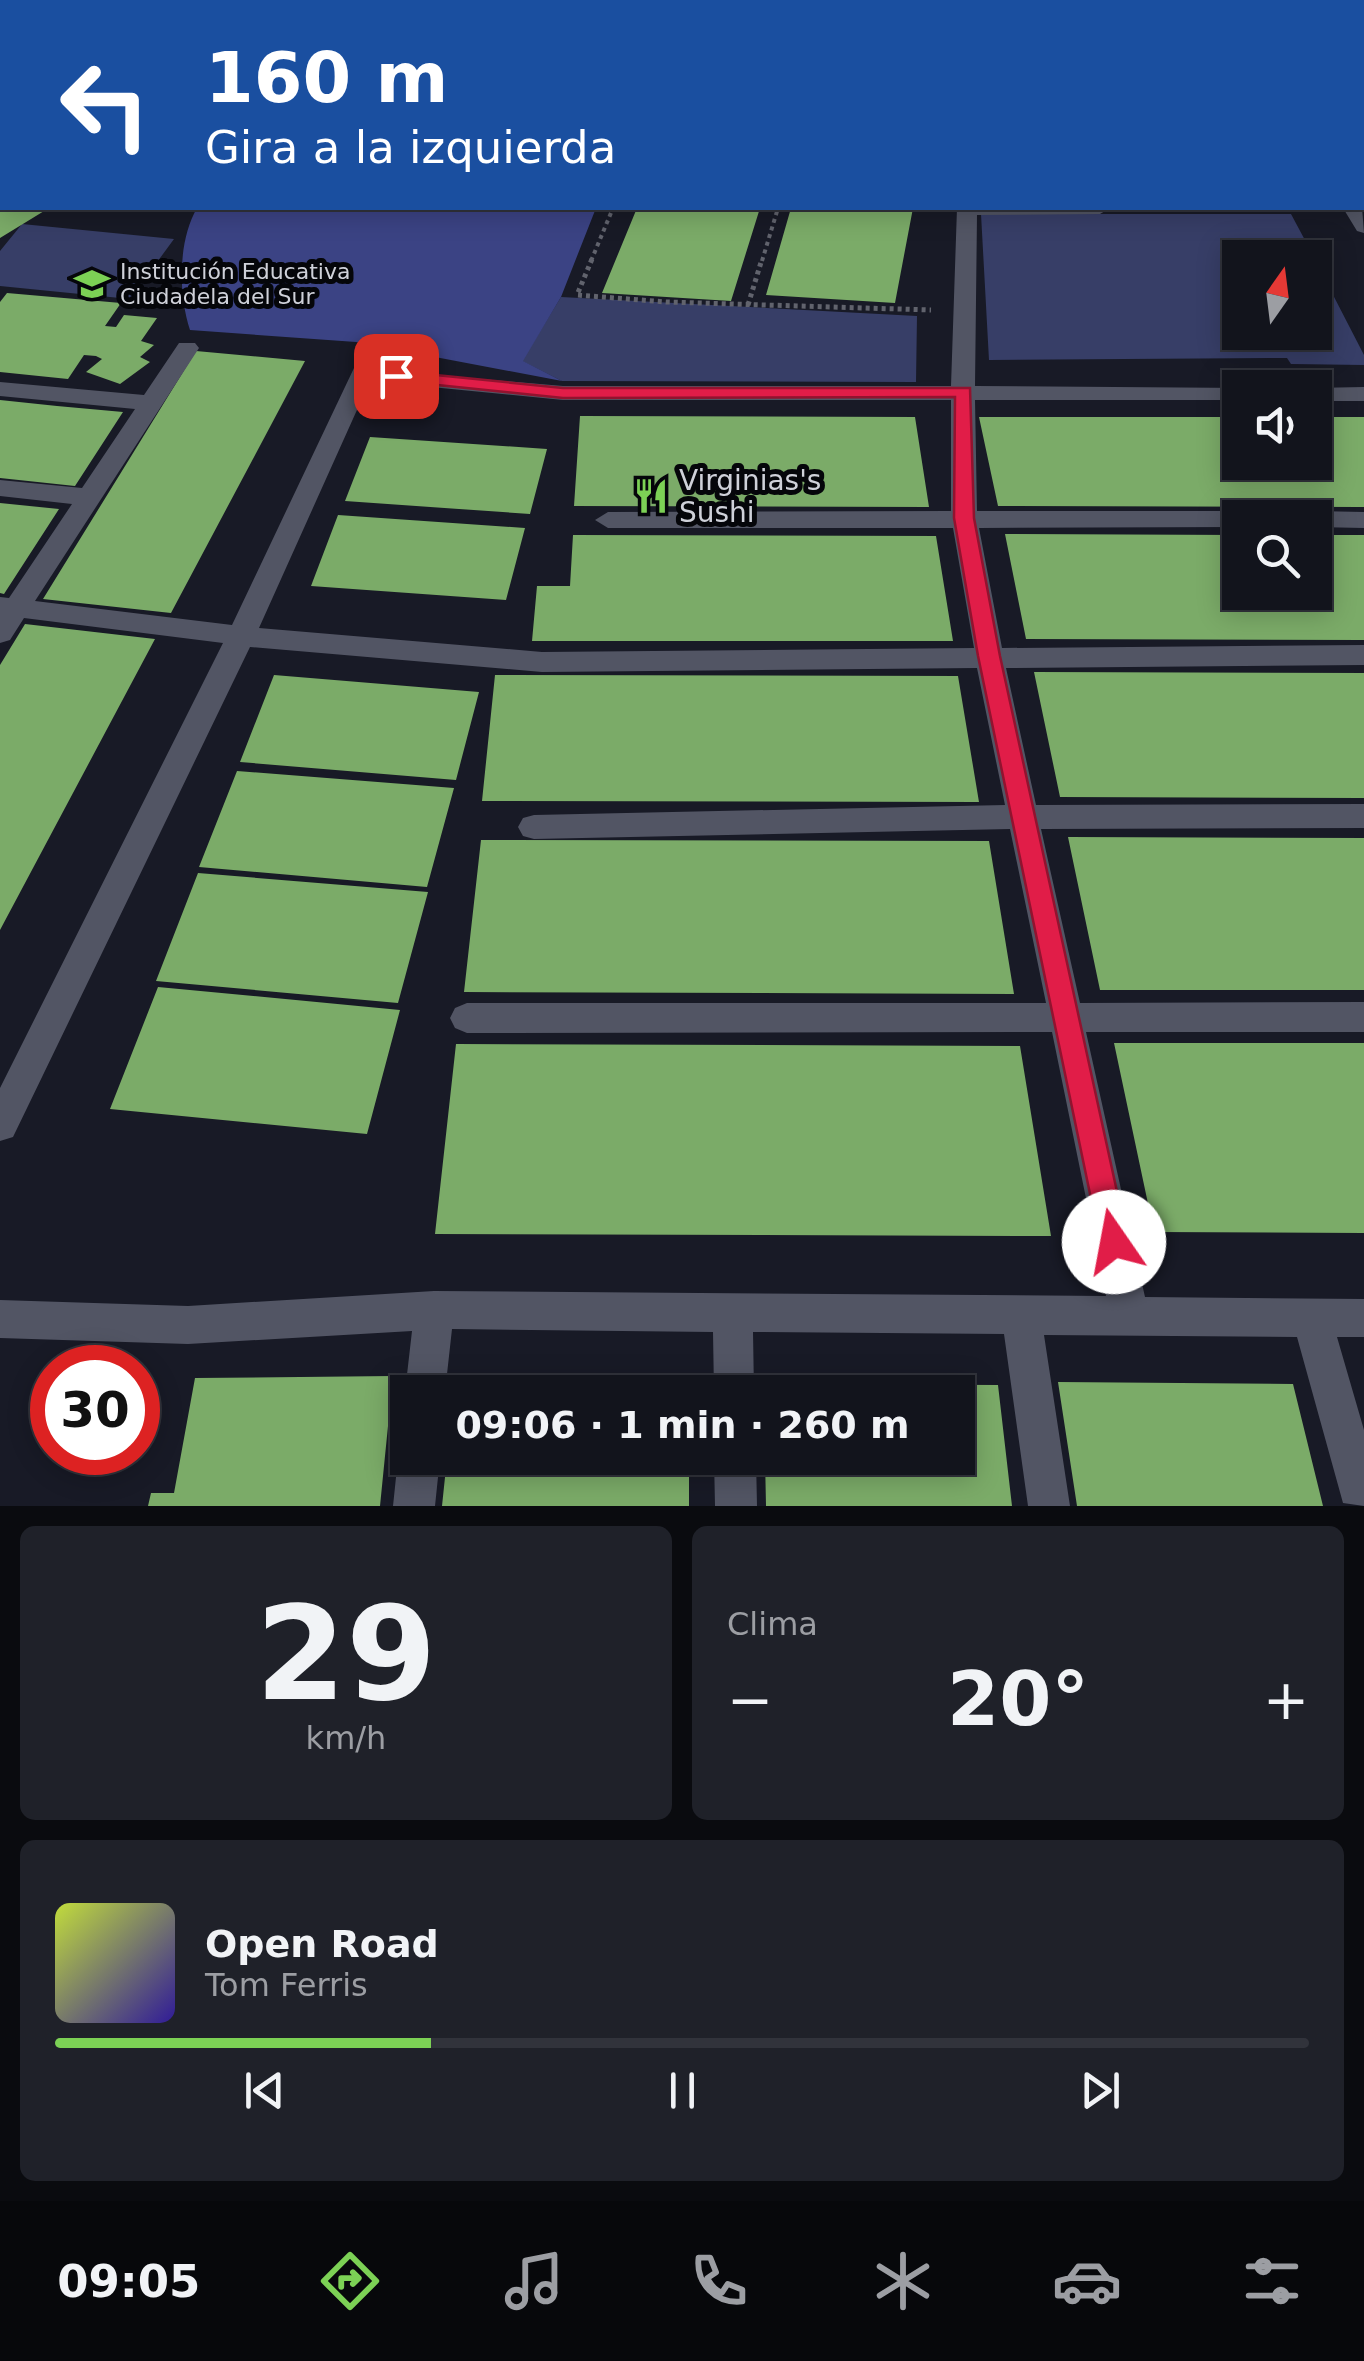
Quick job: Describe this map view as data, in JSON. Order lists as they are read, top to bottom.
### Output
{
  "places": {
    "school or university": ["Institución Educativa Ciudadela del Sur"],
    "restaurant": ["Virginias's Sushi"]
  },
  "north": "top",
  "page": {
    "turn": ["160 m", "Gira a la izquierda"],
    "limit": "30",
    "trip": "09:06 · 1 min · 260 m",
    "tile": [
      ["29", "km/h"],
      "Clima"
    ],
    "heat": ["−", "20°", "+"],
    "song": ["Open Road", "Tom Ferris"],
    "tabs": "09:05"
  }
}
